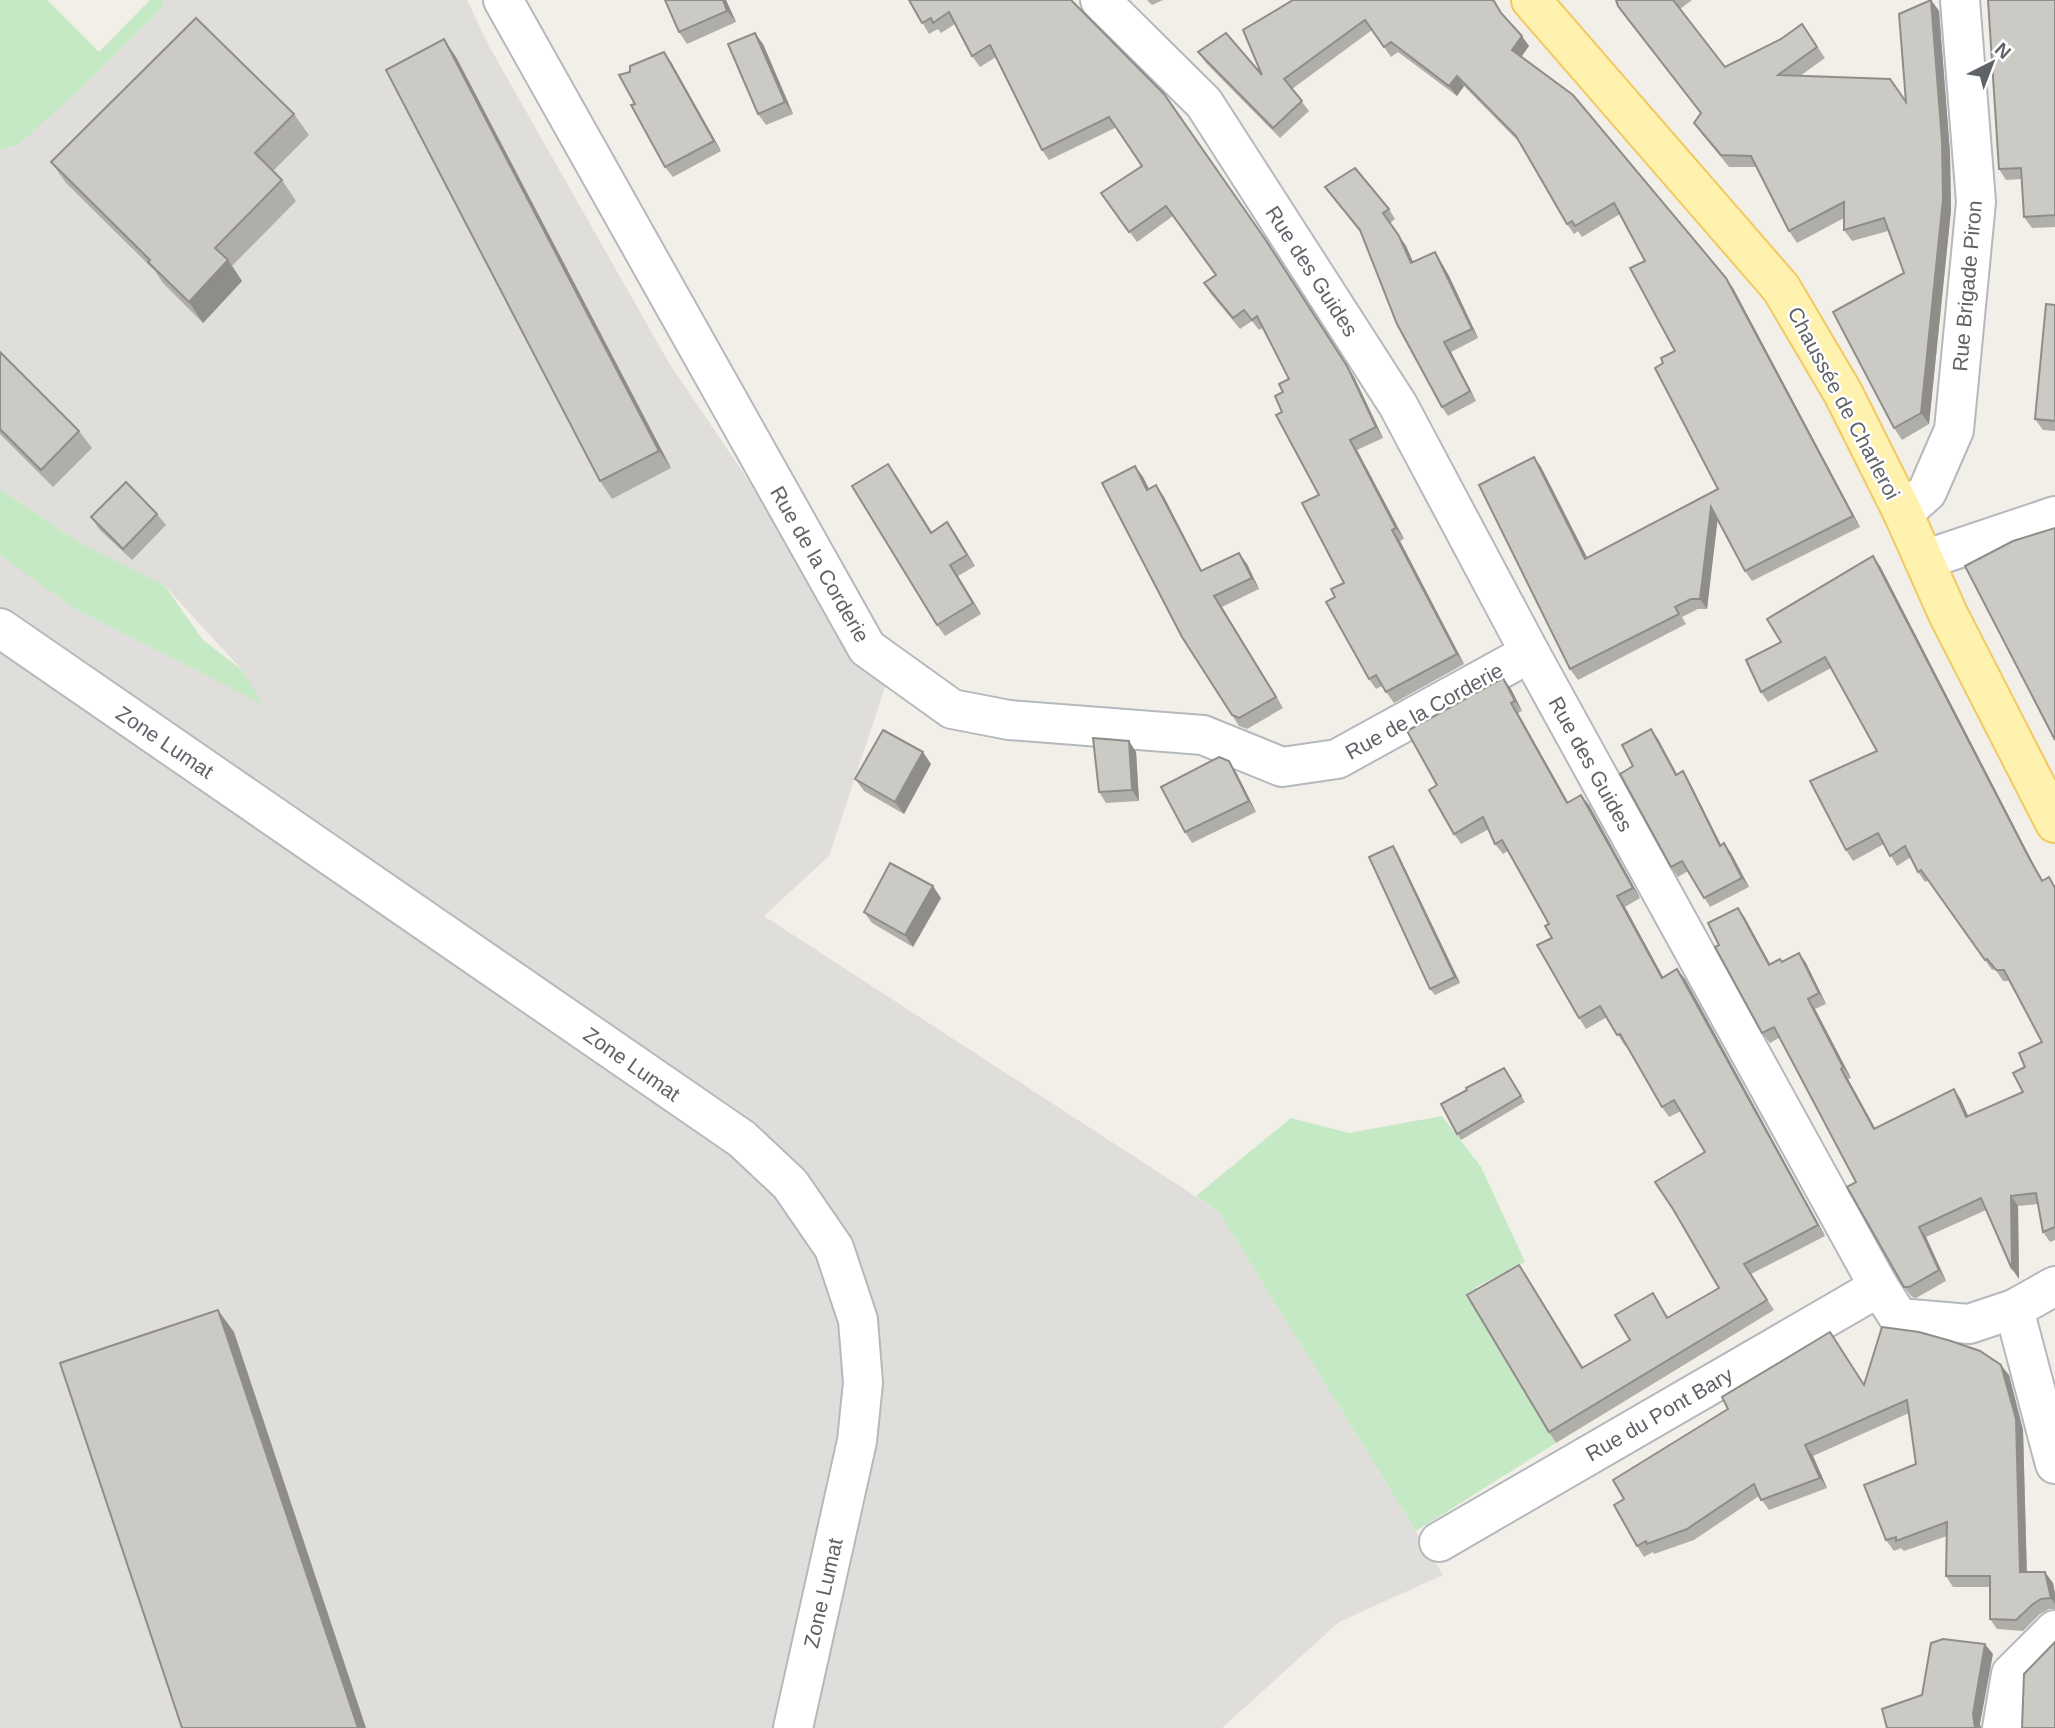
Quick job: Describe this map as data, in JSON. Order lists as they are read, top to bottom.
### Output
{
  "streets": {
    "main road": ["Chaussée de Charleroi"],
    "street": [
      "Rue des Guides",
      "Rue Brigade Piron",
      "Rue de la Corderie",
      "Zone Lumat",
      "Rue du Pont Bary"
    ]
  },
  "crossings": [
    ["Rue des Guides", "Rue de la Corderie"],
    ["Rue des Guides", "Rue du Pont Bary"],
    ["Rue Brigade Piron", "Chaussée de Charleroi"]
  ],
  "north": "top right"
}
